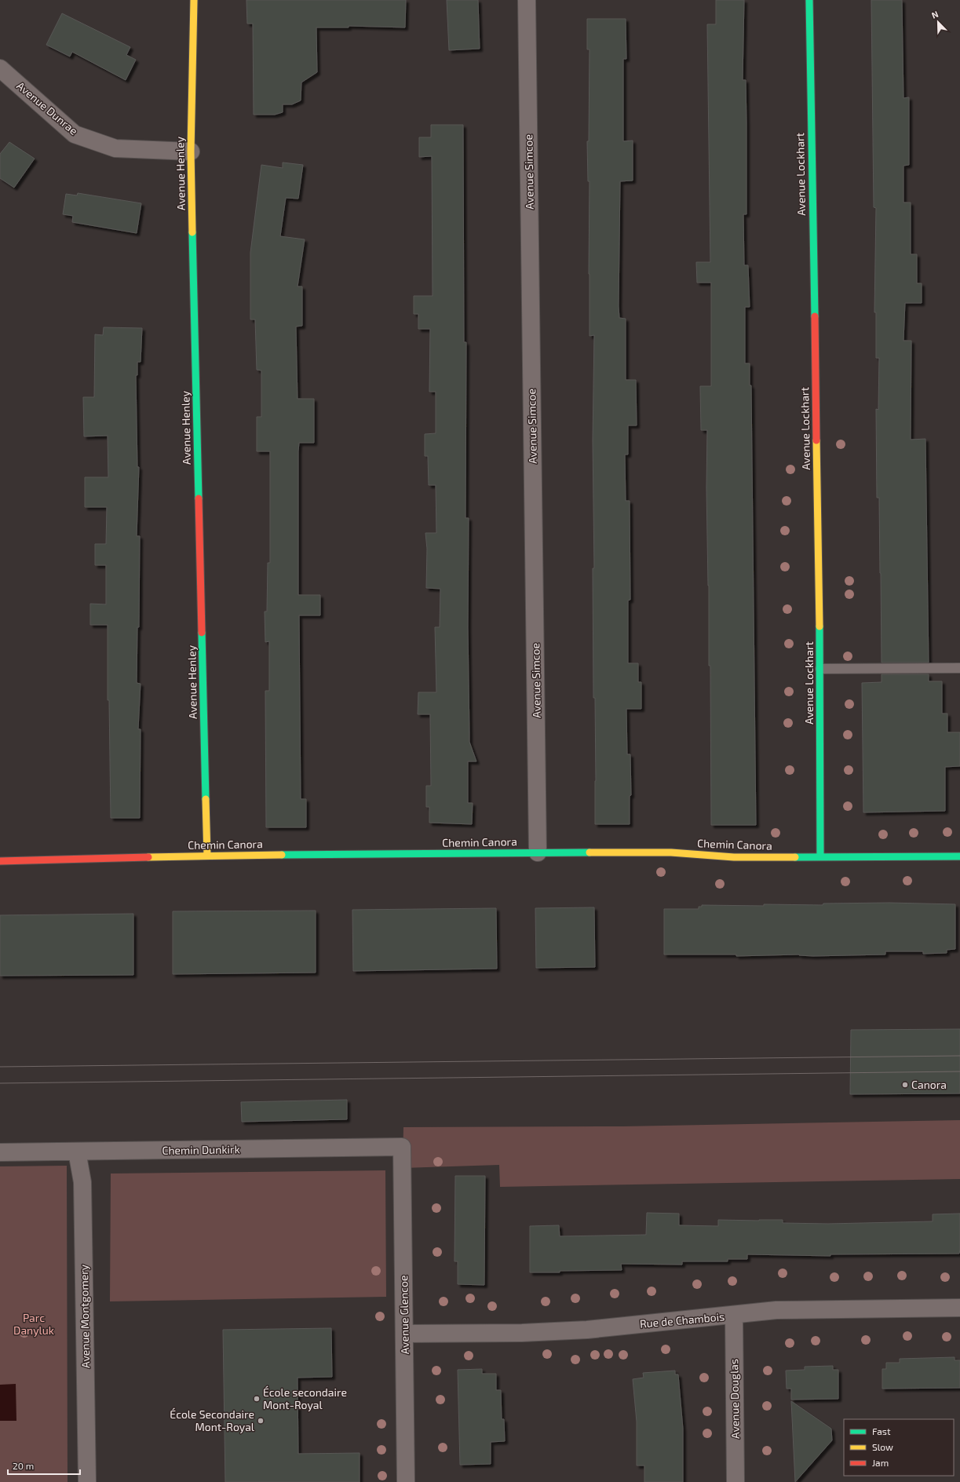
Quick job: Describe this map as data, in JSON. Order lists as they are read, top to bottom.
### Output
{
  "streets": {
    "street": [
      "Avenue Dunrae",
      "Avenue Simcoe",
      "Avenue Henley",
      "Avenue Lockhart",
      "Chemin Canora",
      "Chemin Dunkirk",
      "Avenue Glencoe",
      "Avenue Montgomery",
      "Rue de Chambois",
      "Avenue Douglas"
    ]
  },
  "crossings": [
    ["Avenue Dunrae", "Avenue Henley"],
    ["Avenue Simcoe", "Chemin Canora"],
    ["Avenue Henley", "Chemin Canora"],
    ["Avenue Lockhart", "Chemin Canora"],
    ["Chemin Dunkirk", "Avenue Glencoe"],
    ["Chemin Dunkirk", "Avenue Montgomery"],
    ["Avenue Glencoe", "Rue de Chambois"],
    ["Rue de Chambois", "Avenue Douglas"]
  ],
  "parks": ["Parc Danyluk"],
  "places": ["Canora", "École secondaire Mont-Royal", "École Secondaire Mont-Royal"],
  "legend": ["Fast", "Slow", "Jam"],
  "scale_bar": "20 m",
  "north": "top left"
}
